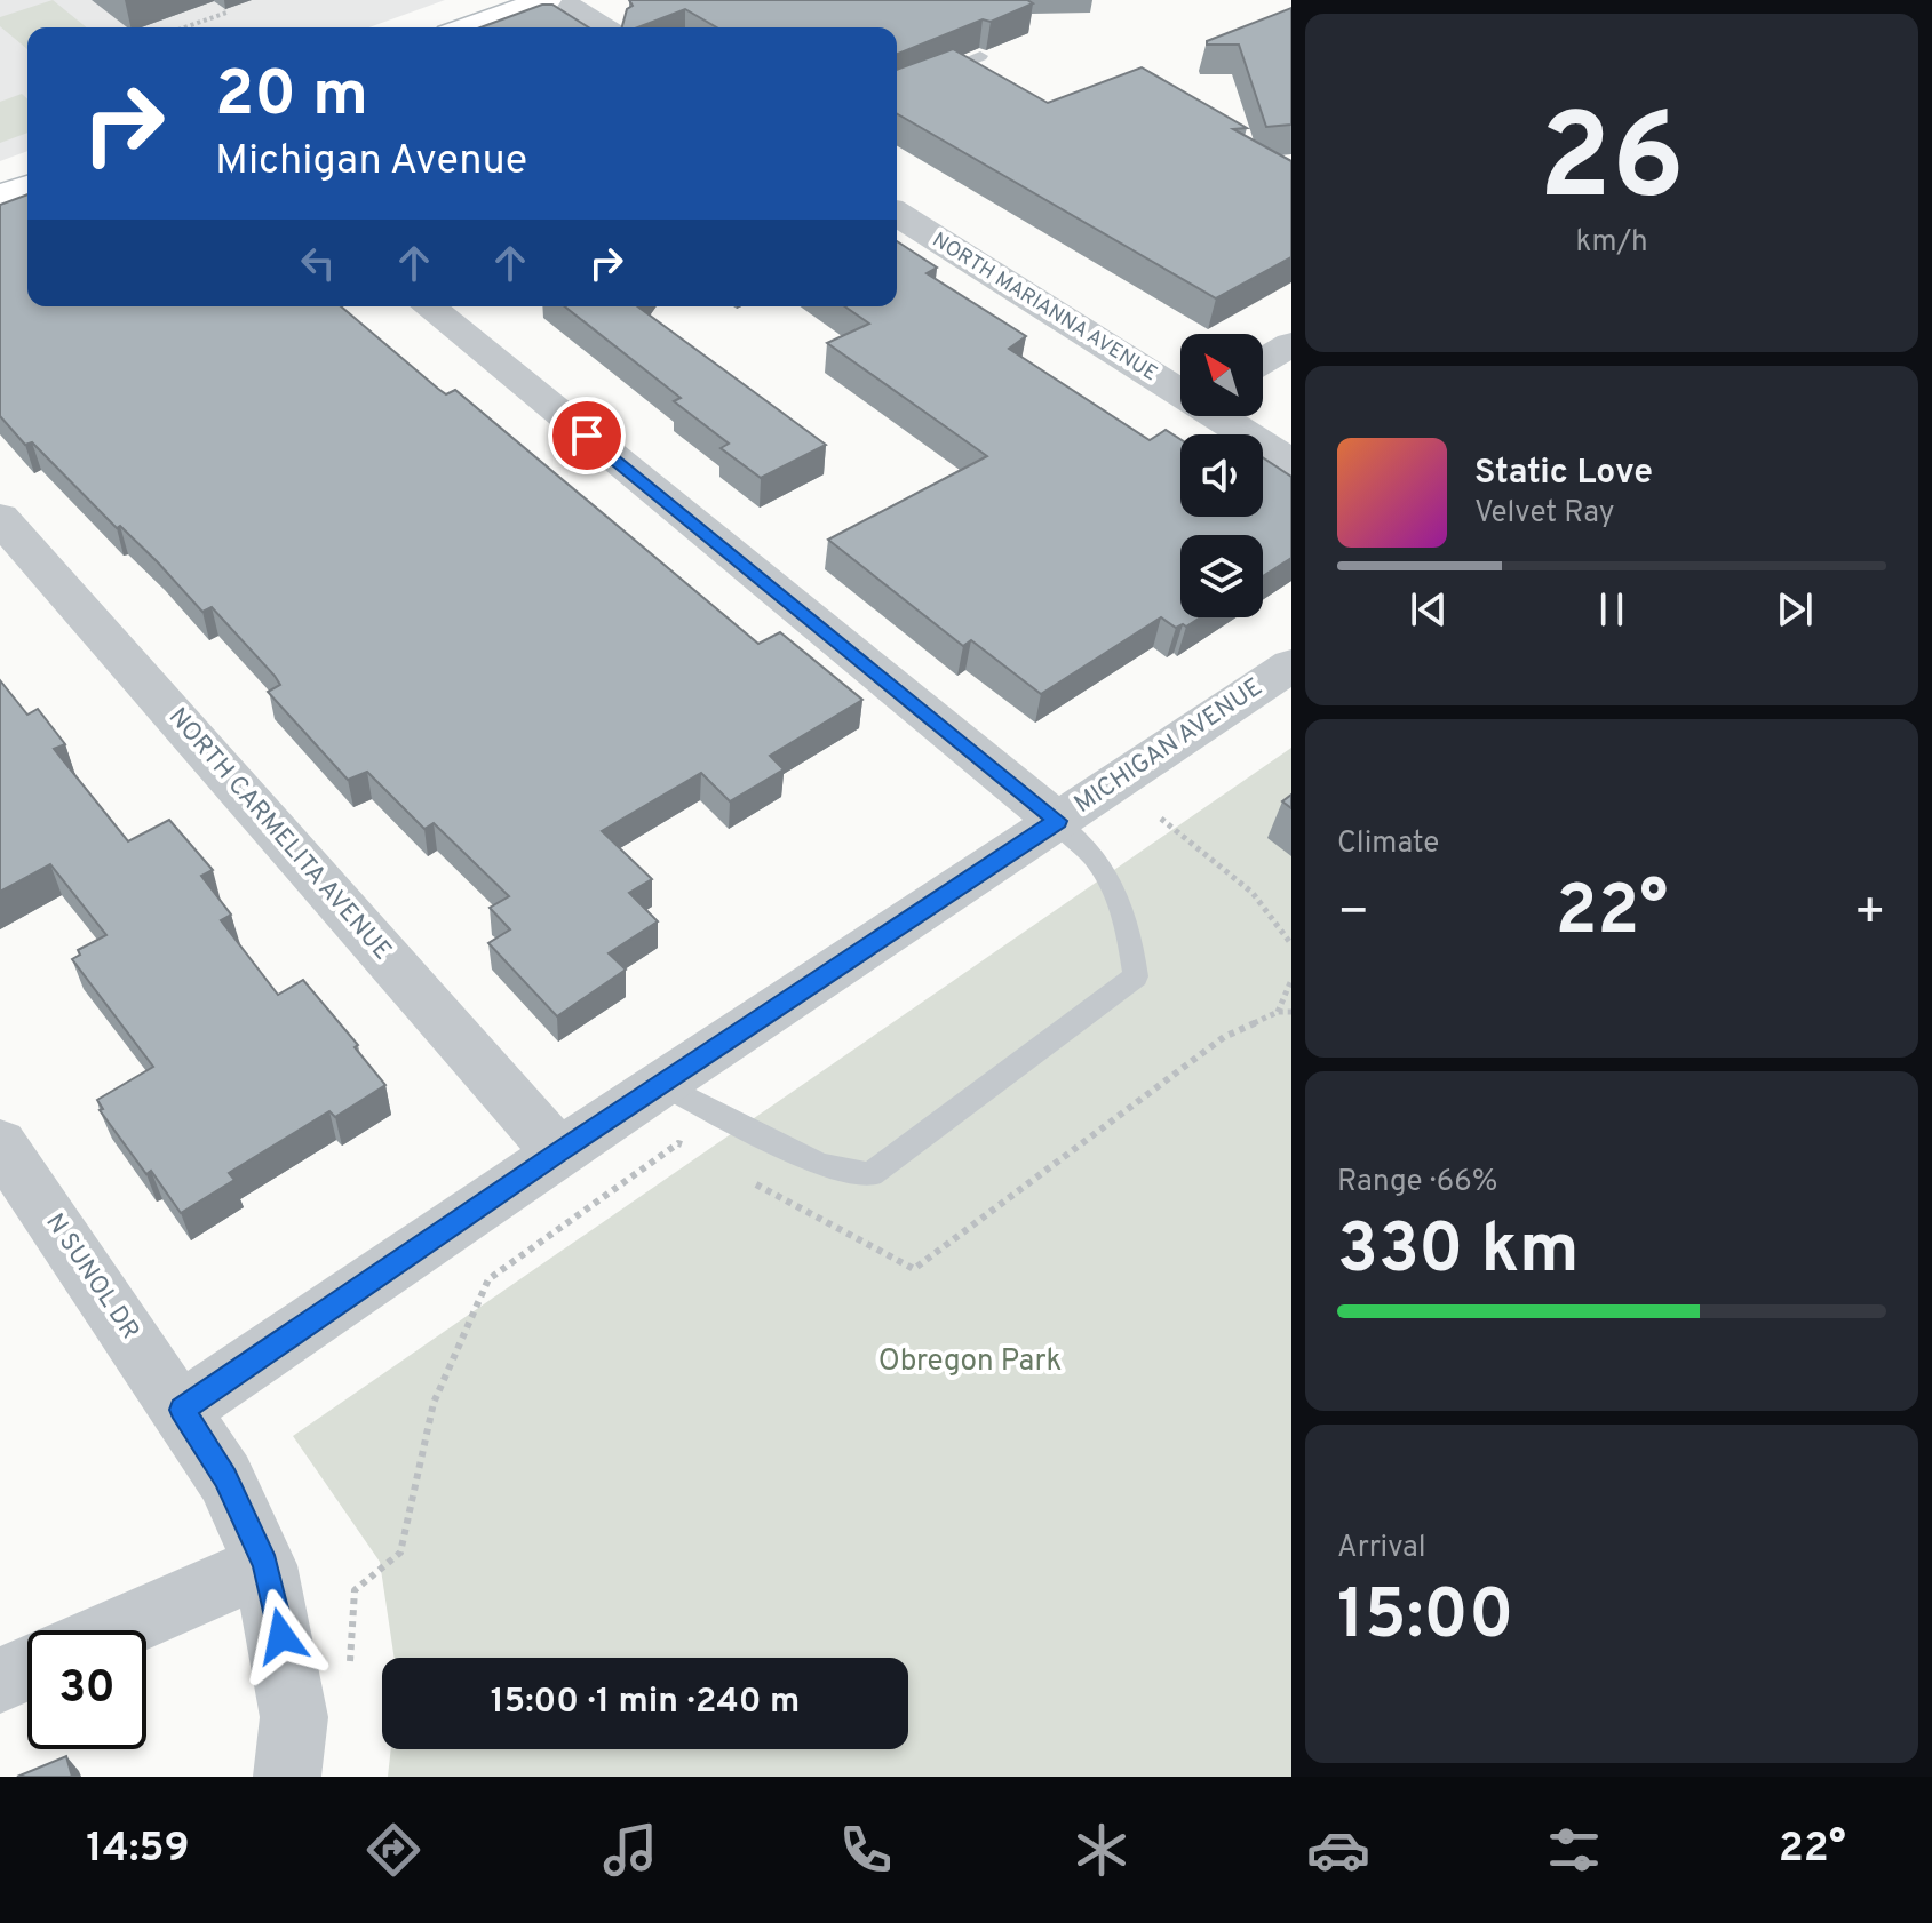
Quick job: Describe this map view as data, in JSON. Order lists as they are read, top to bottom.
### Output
{
  "streets": {
    "street": [
      "NORTH MARIANNA AVENUE",
      "MICHIGAN AVENUE",
      "NORTH CARMELITA AVENUE",
      "N SUNOL DR"
    ]
  },
  "crossings": [
    ["MICHIGAN AVENUE", "NORTH CARMELITA AVENUE"],
    ["MICHIGAN AVENUE", "N SUNOL DR"]
  ],
  "parks": ["Obregon Park"],
  "north": "top left",
  "page": {
    "tile": [
      ["26", "km/h"],
      "Climate",
      ["Range · 66%", "330 km"],
      ["Arrival", "15:00"]
    ],
    "turn": ["20 m", "Michigan Avenue"],
    "song": ["Static Love", "Velvet Ray"],
    "heat": ["−", "22°", "+"],
    "limit": "30",
    "trip": "15:00 · 1 min · 240 m",
    "tabs": ["14:59", "22°"]
  }
}
